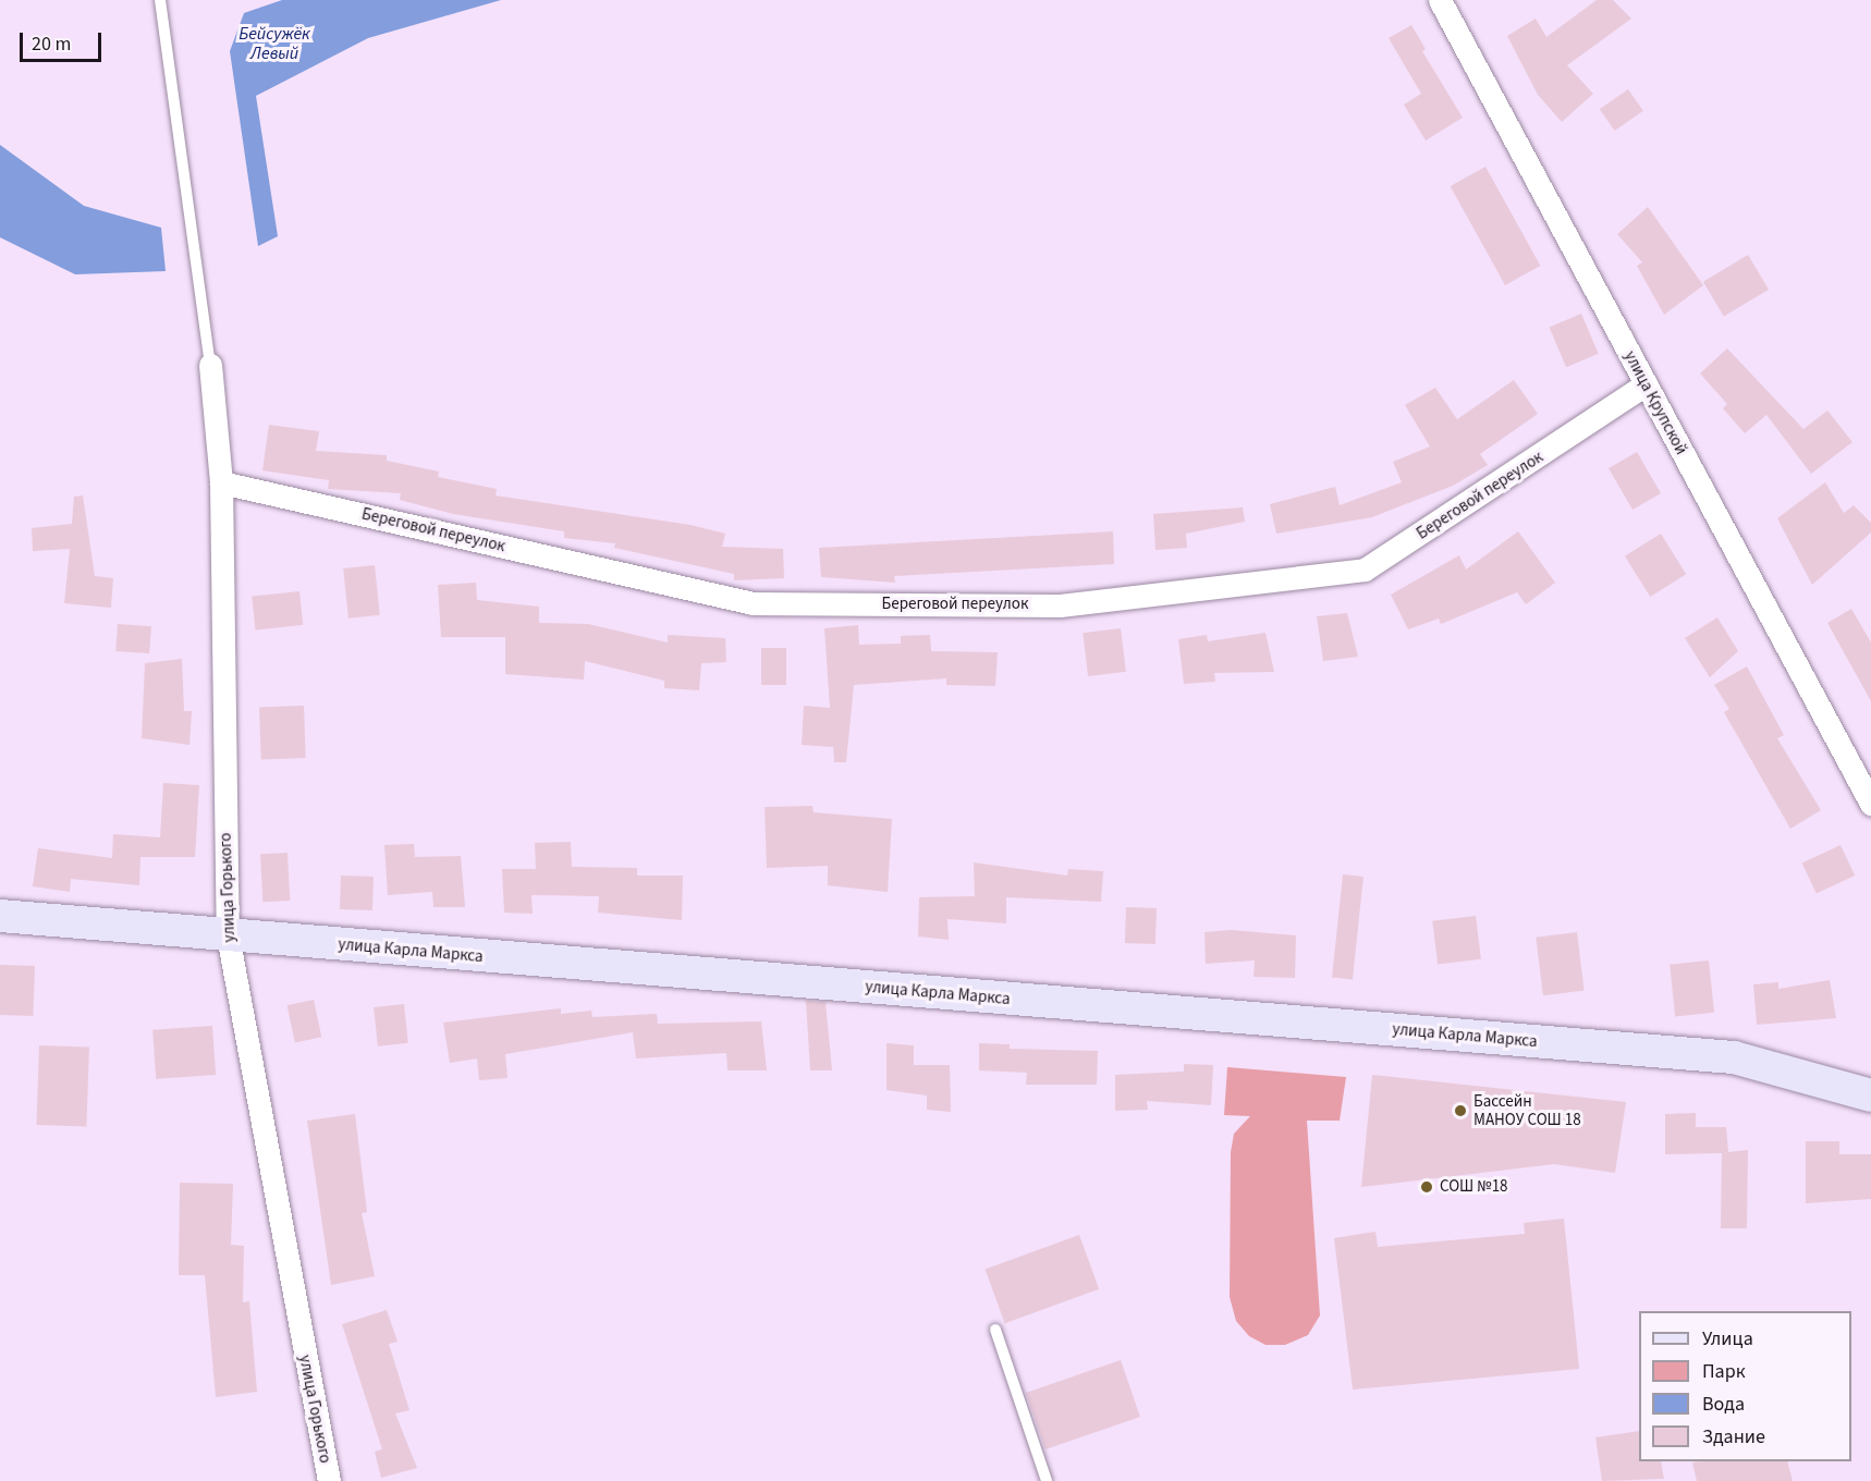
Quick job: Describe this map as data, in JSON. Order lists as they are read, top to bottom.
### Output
{
  "streets": {
    "main road": ["улица Карла Маркса"],
    "street": ["улица Крупской", "Береговой переулок", "улица Горького"]
  },
  "crossings": [
    ["улица Крупской", "Береговой переулок"],
    ["Береговой переулок", "улица Горького"],
    ["улица Горького", "улица Карла Маркса"]
  ],
  "water": ["Бейсужёк Левый"],
  "places": ["Бассейн МАНОУ СОШ 18", "СОШ №18"],
  "legend": [
    "Улица",
    "Парк",
    "Вода",
    "Здание"
  ],
  "scale_bar": "20 m"
}
